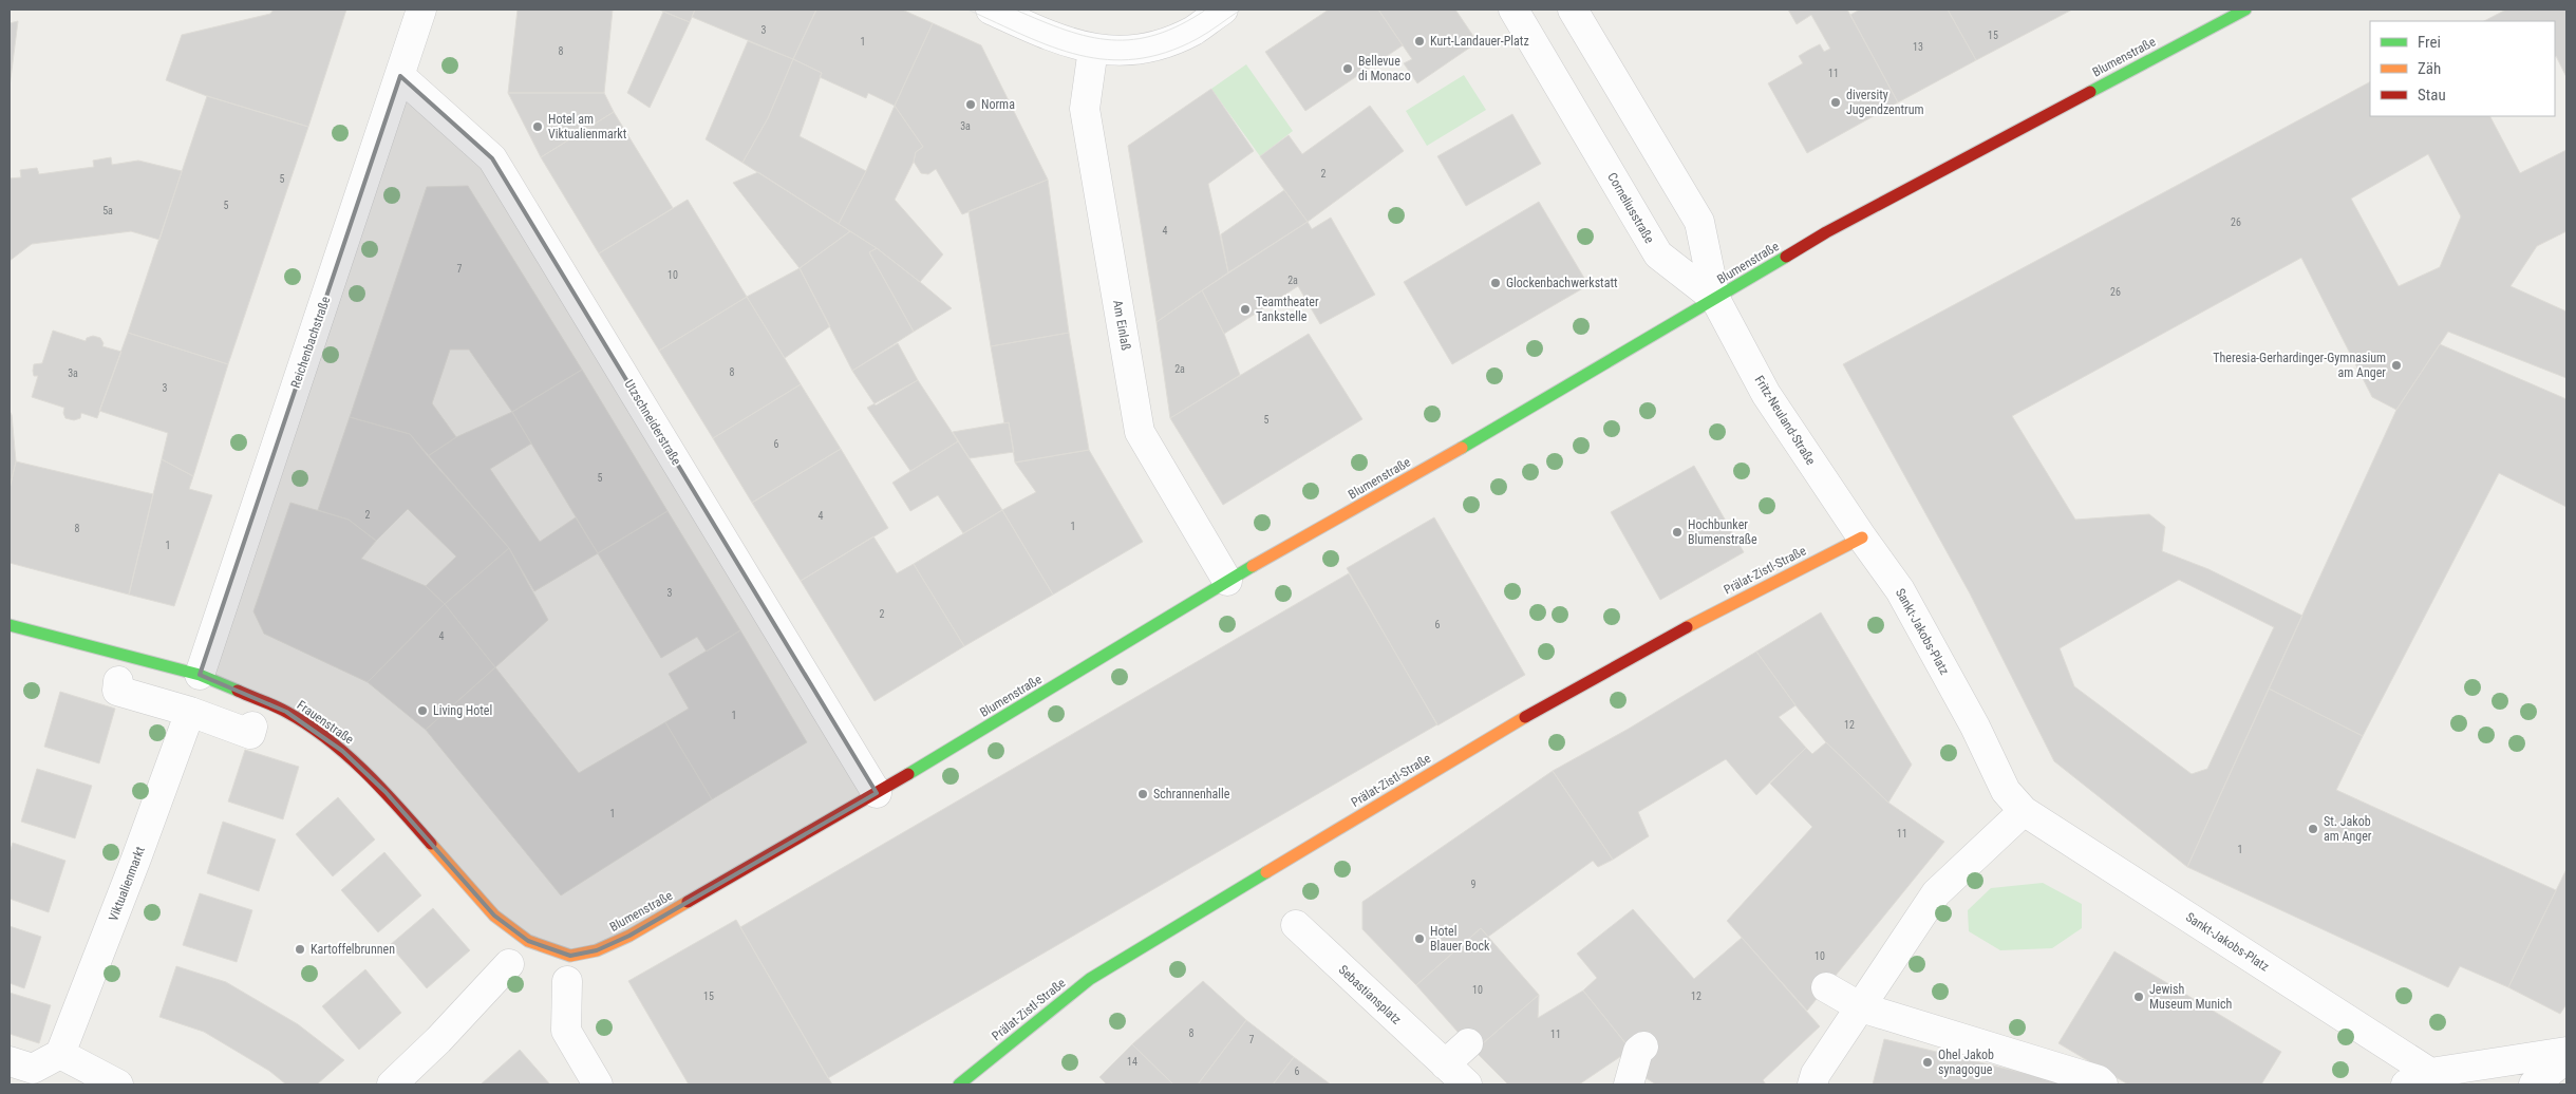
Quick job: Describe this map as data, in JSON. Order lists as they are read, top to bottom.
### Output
{
  "streets": {
    "main road": ["Blumenstraße", "Prälat-Zistl-Straße", "Frauenstraße"],
    "street": [
      "Corneliusstraße",
      "Am Einlaß",
      "Reichenbachstraße",
      "Fritz-Neuland-Straße",
      "Utzschneiderstraße",
      "Sankt-Jakobs-Platz",
      "Viktualienmarkt",
      "Sebastiansplatz"
    ]
  },
  "crossings": [
    ["Blumenstraße", "Corneliusstraße"],
    ["Blumenstraße", "Am Einlaß"],
    ["Blumenstraße", "Fritz-Neuland-Straße"],
    ["Blumenstraße", "Utzschneiderstraße"],
    ["Blumenstraße", "Frauenstraße"],
    ["Corneliusstraße", "Fritz-Neuland-Straße"],
    ["Reichenbachstraße", "Utzschneiderstraße"],
    ["Reichenbachstraße", "Frauenstraße"],
    ["Fritz-Neuland-Straße", "Prälat-Zistl-Straße"],
    ["Fritz-Neuland-Straße", "Sankt-Jakobs-Platz"],
    ["Prälat-Zistl-Straße", "Sankt-Jakobs-Platz"]
  ],
  "places": [
    "Kurt-Landauer-Platz",
    "Bellevue di Monaco",
    "diversity Jugendzentrum",
    "Norma",
    "Hotel am Viktualienmarkt",
    "Glockenbachwerkstatt",
    "Teamtheater Tankstelle",
    "Theresia-Gerhardinger-Gymnasium am Anger",
    "Hochbunker Blumenstraße",
    "Living Hotel",
    "Schrannenhalle",
    "St. Jakob am Anger",
    "Hotel Blauer Bock",
    "Kartoffelbrunnen",
    "Jewish Museum Munich",
    "Ohel Jakob synagogue"
  ],
  "house_numbers": [
    "3",
    "15",
    "1",
    "13",
    "8",
    "11",
    "3a",
    "2",
    "5",
    "5",
    "5a",
    "26",
    "4",
    "7",
    "10",
    "2a",
    "26",
    "2a",
    "8",
    "3a",
    "3",
    "5",
    "6",
    "5",
    "2",
    "4",
    "1",
    "8",
    "1",
    "3",
    "2",
    "6",
    "4",
    "1",
    "12",
    "1",
    "11",
    "1",
    "9",
    "10",
    "10",
    "15",
    "12",
    "8",
    "11",
    "7",
    "14",
    "6"
  ],
  "legend": ["Frei", "Zäh", "Stau"]
}
